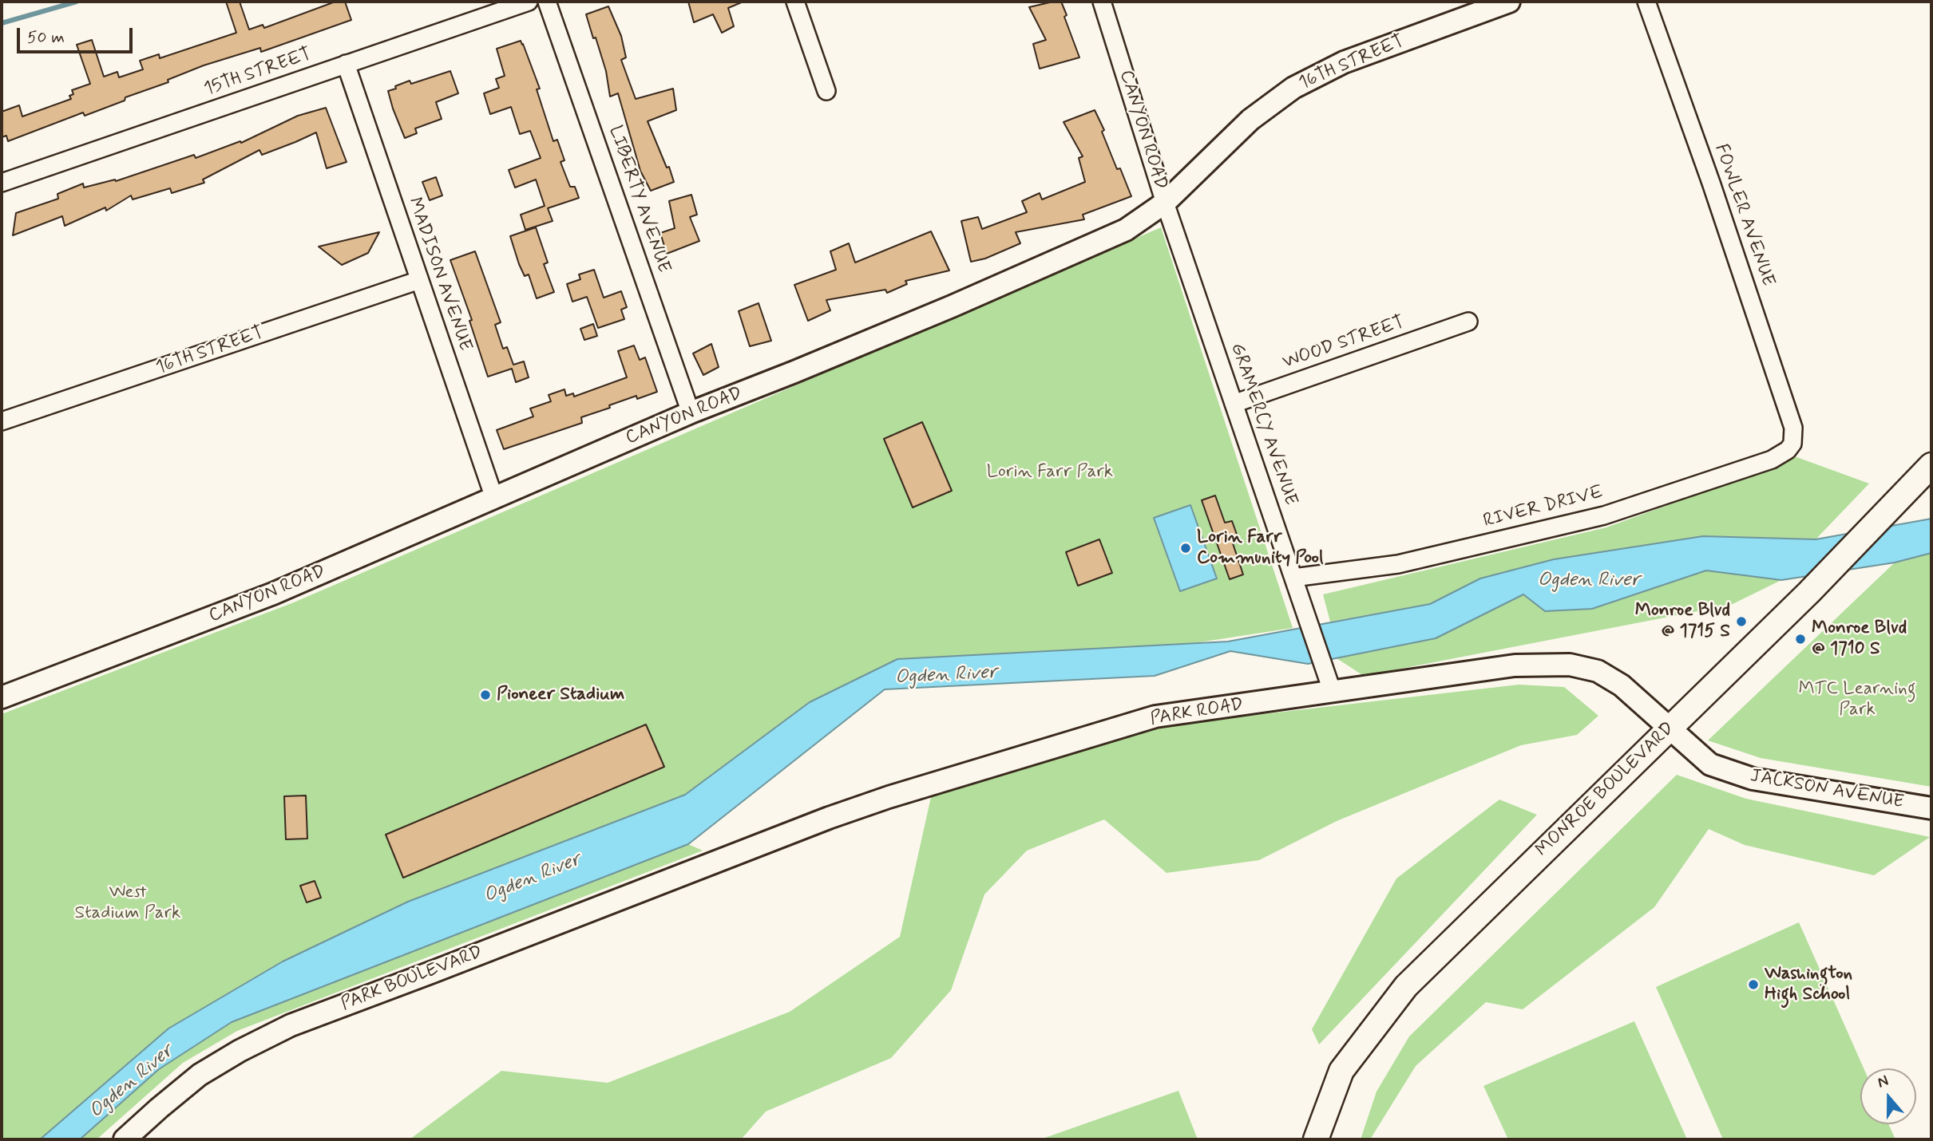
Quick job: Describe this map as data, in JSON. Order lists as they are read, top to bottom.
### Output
{
  "streets": {
    "main road": ["MONROE BOULEVARD"],
    "street": [
      "16TH STREET",
      "15TH STREET",
      "CANYON ROAD",
      "LIBERTY AVENUE",
      "FOWLER AVENUE",
      "MADISON AVENUE",
      "WOOD STREET",
      "GRAMERCY AVENUE",
      "RIVER DRIVE",
      "PARK ROAD",
      "JACKSON AVENUE",
      "PARK BOULEVARD"
    ]
  },
  "crossings": [
    ["16TH STREET", "CANYON ROAD"],
    ["16TH STREET", "MADISON AVENUE"],
    ["16TH STREET", "GRAMERCY AVENUE"],
    ["15TH STREET", "MADISON AVENUE"],
    ["CANYON ROAD", "LIBERTY AVENUE"],
    ["CANYON ROAD", "MADISON AVENUE"],
    ["CANYON ROAD", "GRAMERCY AVENUE"],
    ["FOWLER AVENUE", "RIVER DRIVE"],
    ["WOOD STREET", "GRAMERCY AVENUE"],
    ["GRAMERCY AVENUE", "RIVER DRIVE"],
    ["GRAMERCY AVENUE", "PARK ROAD"],
    ["PARK ROAD", "MONROE BOULEVARD"],
    ["PARK ROAD", "JACKSON AVENUE"],
    ["PARK ROAD", "PARK BOULEVARD"],
    ["MONROE BOULEVARD", "JACKSON AVENUE"]
  ],
  "water": ["Ogden River"],
  "parks": ["Lorin Farr Park", "MTC Learning Park", "West Stadium Park"],
  "places": [
    "Lorin Farr Community Pool",
    "Monroe Blvd @ 1715 S",
    "Monroe Blvd @ 1710 S",
    "Pioneer Stadium",
    "Washington High School"
  ],
  "scale_bar": "50 m",
  "north": "top"
}
